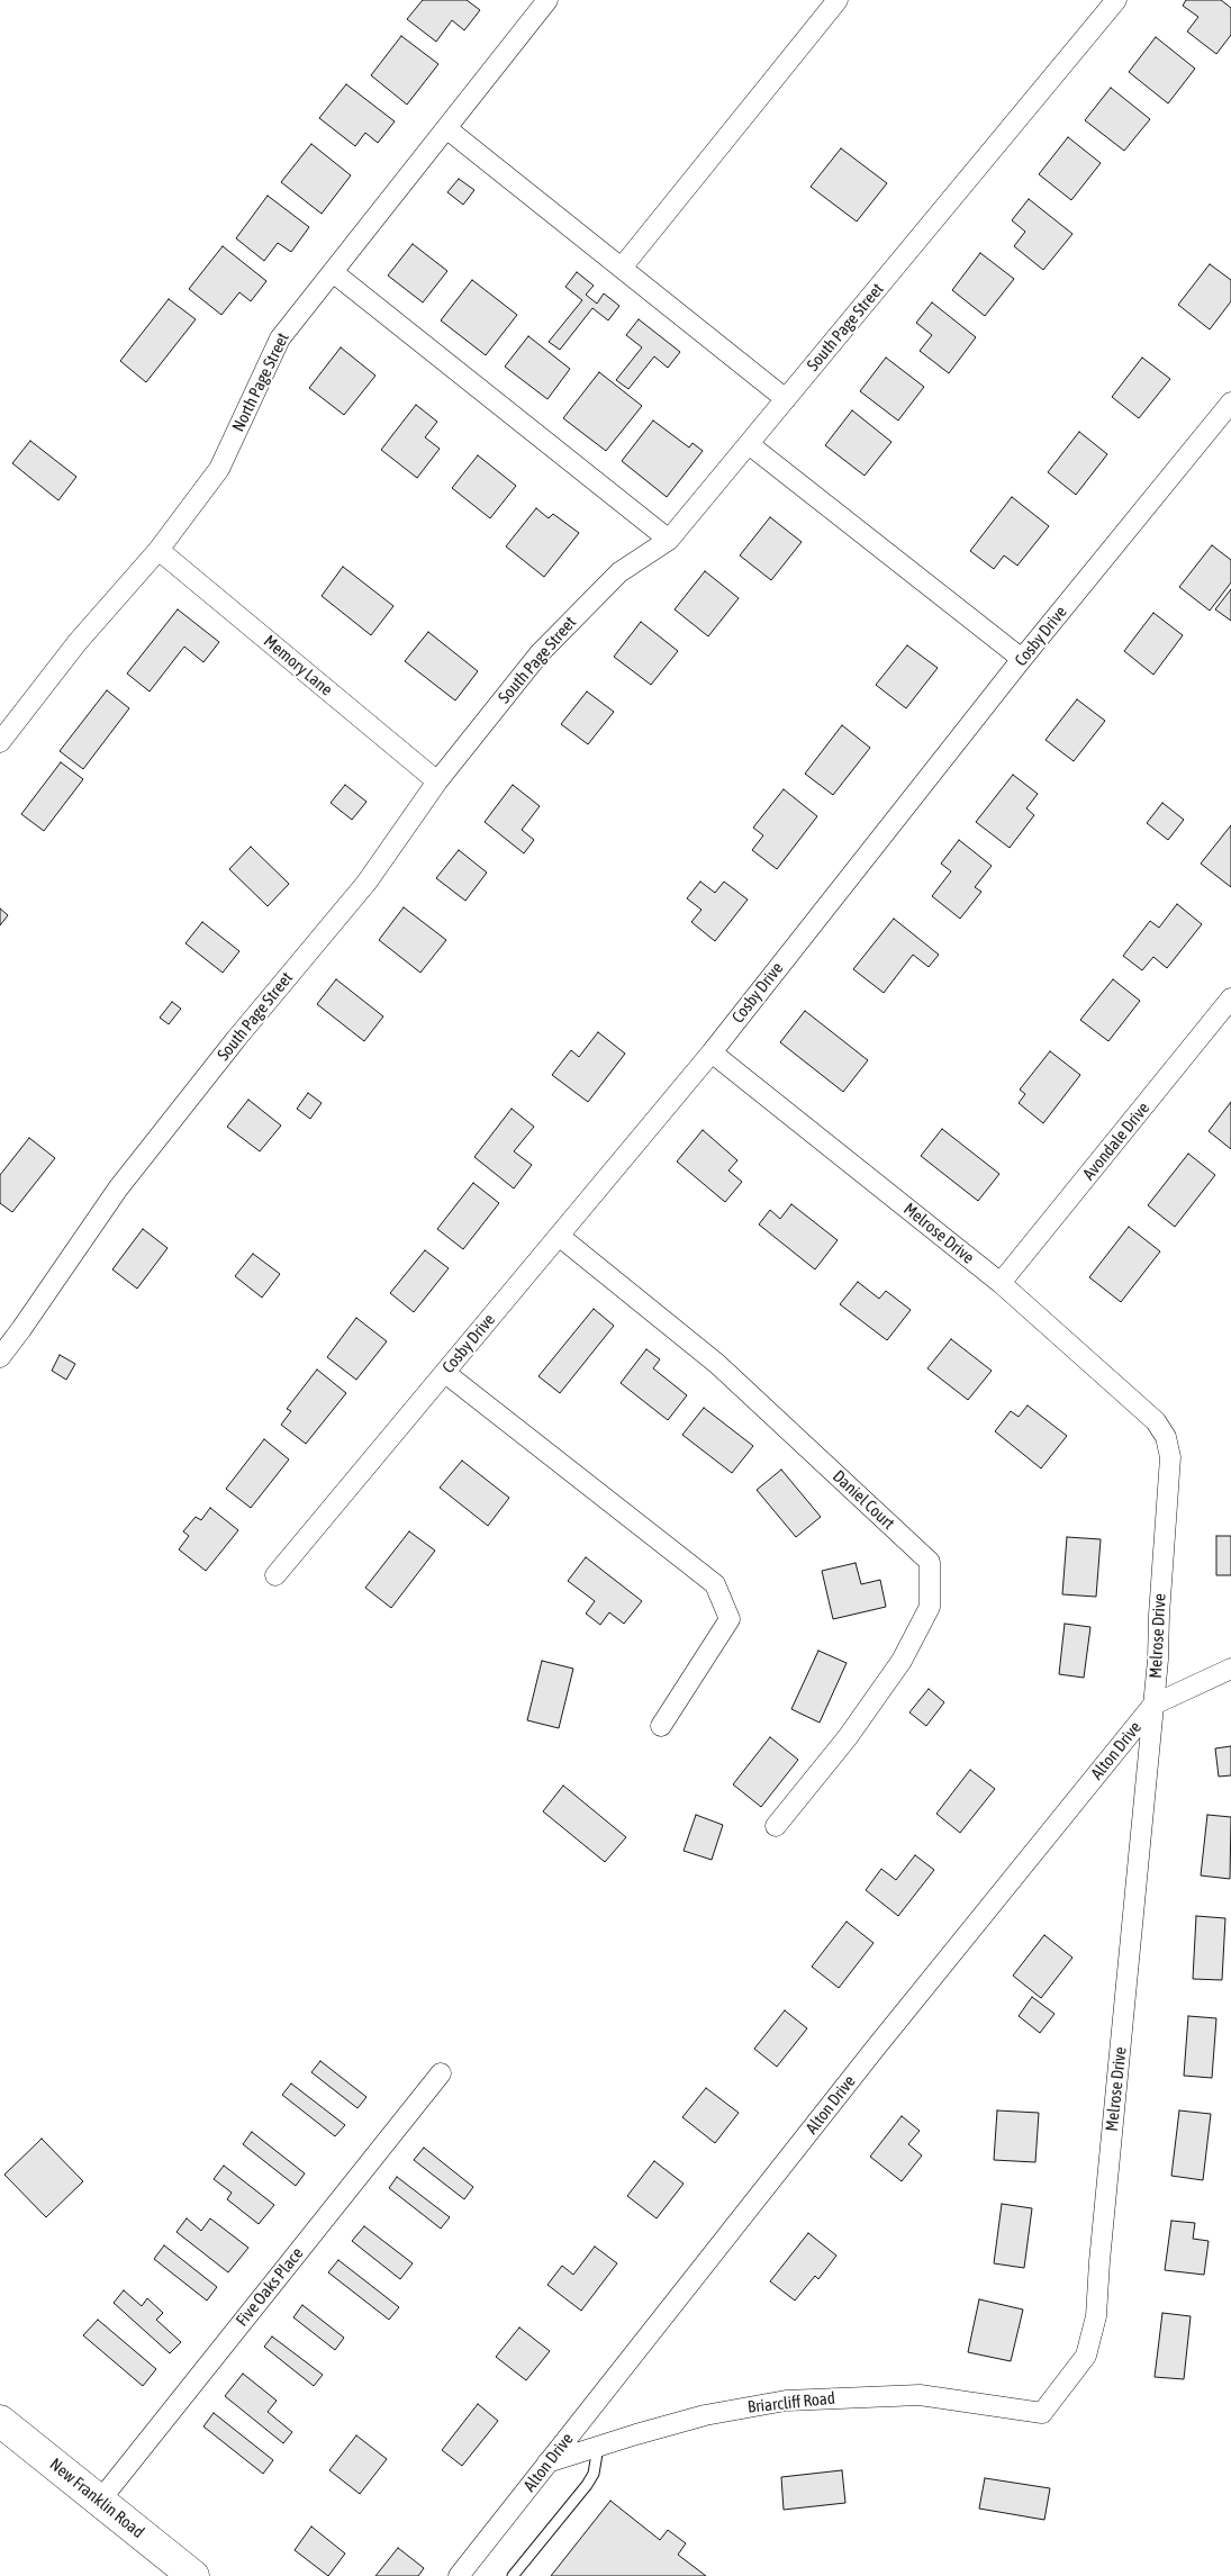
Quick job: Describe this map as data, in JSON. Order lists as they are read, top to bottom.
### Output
{
  "streets": {
    "highway": ["New Franklin Road"],
    "street": [
      "South Page Street",
      "North Page Street",
      "Cosby Drive",
      "Memory Lane",
      "Avondale Drive",
      "Melrose Drive",
      "Daniel Court",
      "Alton Drive",
      "Five Oaks Place",
      "Briarcliff Road"
    ]
  },
  "crossings": [
    ["South Page Street", "Memory Lane"],
    ["North Page Street", "Memory Lane"],
    ["Cosby Drive", "Melrose Drive"],
    ["Cosby Drive", "Daniel Court"],
    ["Avondale Drive", "Melrose Drive"],
    ["Melrose Drive", "Alton Drive"],
    ["Melrose Drive", "Briarcliff Road"],
    ["Alton Drive", "Briarcliff Road"],
    ["Five Oaks Place", "New Franklin Road"]
  ]
}
